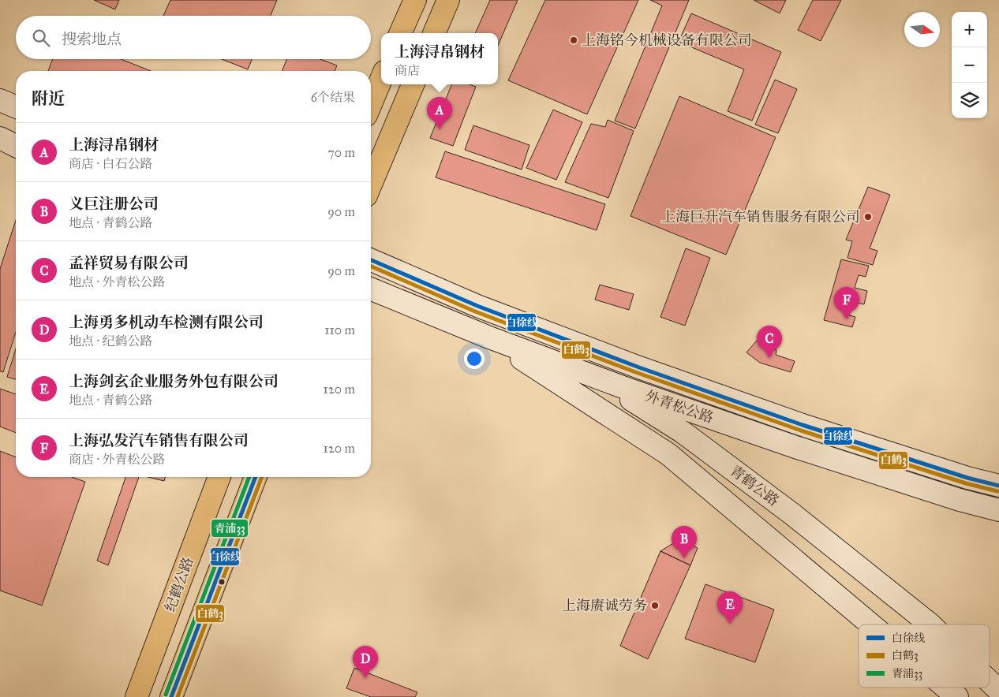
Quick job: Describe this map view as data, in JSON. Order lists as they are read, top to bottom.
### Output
{
  "streets": {
    "main road": ["外青松公路", "青鹤公路", "纪鹤公路"]
  },
  "crossings": [
    ["外青松公路", "青鹤公路"]
  ],
  "places": ["上海铭今机械设备有限公司", "上海巨升汽车销售服务有限公司", "上海赓诚劳务"],
  "lines": ["transit line 白徐线", "transit line 白鹤3", "transit line 青浦33"],
  "legend": ["白徐线", "白鹤3", "青浦33"],
  "north": "right",
  "page": {
    "map_buttons": ["+", "−"],
    "search": "搜索地点",
    "popup": ["上海浔帛钢材", "商店"],
    "heading": ["附近", "6个结果"],
    "pins": [
      "A",
      "F",
      "C",
      "B",
      "E",
      "D"
    ],
    "list": [
      {
        "mark": "A",
        "name": "上海浔帛钢材",
        "note": "商店 · 白石公路",
        "value": "70 m"
      },
      {
        "mark": "B",
        "name": "义巨注册公司",
        "note": "地点 · 青鹤公路",
        "value": "90 m"
      },
      {
        "mark": "C",
        "name": "孟祥贸易有限公司",
        "note": "地点 · 外青松公路",
        "value": "90 m"
      },
      {
        "mark": "D",
        "name": "上海勇多机动车检测有限公司",
        "note": "地点 · 纪鹤公路",
        "value": "110 m"
      },
      {
        "mark": "E",
        "name": "上海剑玄企业服务外包有限公司",
        "note": "地点 · 青鹤公路",
        "value": "120 m"
      },
      {
        "mark": "F",
        "name": "上海弘发汽车销售有限公司",
        "note": "商店 · 外青松公路",
        "value": "120 m"
      }
    ]
  }
}
